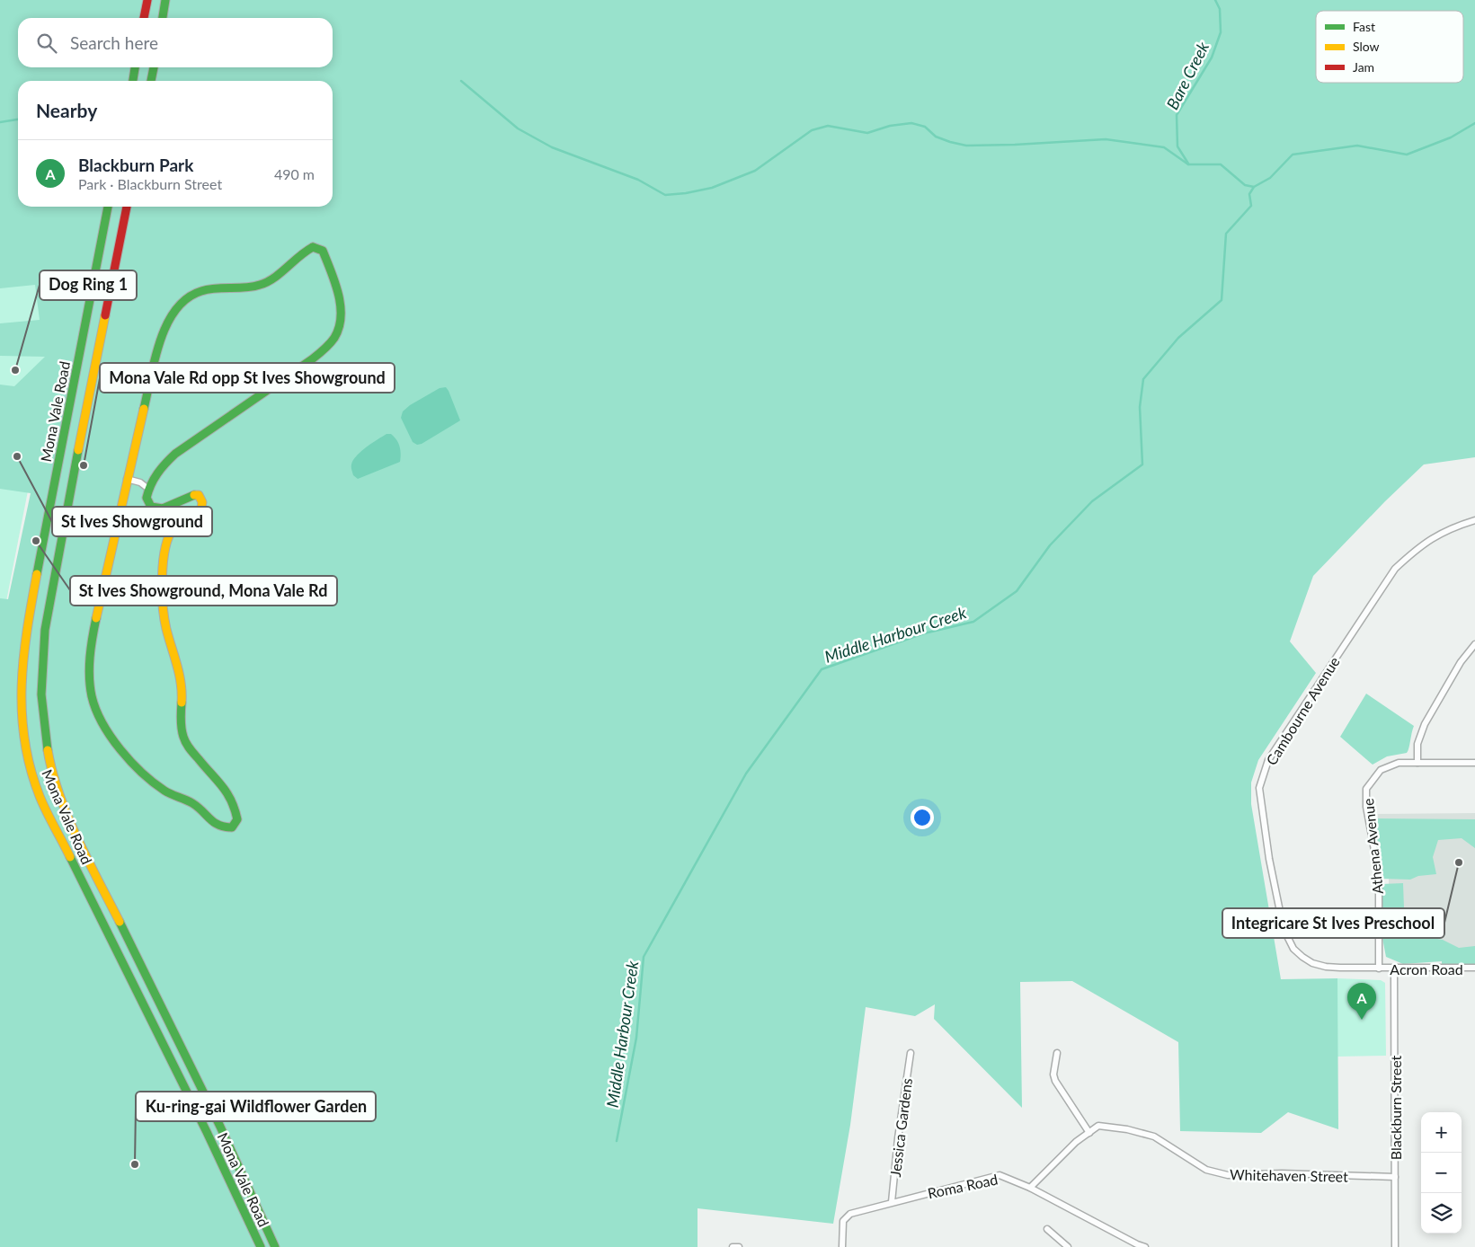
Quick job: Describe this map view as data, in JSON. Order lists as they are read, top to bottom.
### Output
{
  "streets": {
    "main road": ["Mona Vale Road"],
    "street": [
      "Cambourne Avenue",
      "Athena Avenue",
      "Acron Road",
      "Blackburn Street",
      "Jessica Gardens",
      "Whitehaven Street",
      "Roma Road"
    ]
  },
  "crossings": [
    ["Cambourne Avenue", "Athena Avenue"],
    ["Cambourne Avenue", "Acron Road"],
    ["Athena Avenue", "Acron Road"],
    ["Acron Road", "Blackburn Street"],
    ["Blackburn Street", "Whitehaven Street"],
    ["Jessica Gardens", "Roma Road"],
    ["Whitehaven Street", "Roma Road"]
  ],
  "water": ["Bare Creek", "Middle Harbour Creek"],
  "places": [
    "Dog Ring 1",
    "St Ives Showground",
    "Mona Vale Rd opp St Ives Showground",
    "St Ives Showground, Mona Vale Rd",
    "Integricare St Ives Preschool",
    "Ku-ring-gai Wildflower Garden"
  ],
  "legend": ["Fast", "Slow", "Jam"],
  "page": {
    "search": "Search here",
    "heading": "Nearby",
    "list": [
      {
        "mark": "A",
        "name": "Blackburn Park",
        "note": "Park · Blackburn Street",
        "value": "490 m"
      }
    ],
    "pins": "A",
    "map_buttons": ["+", "−"]
  }
}
